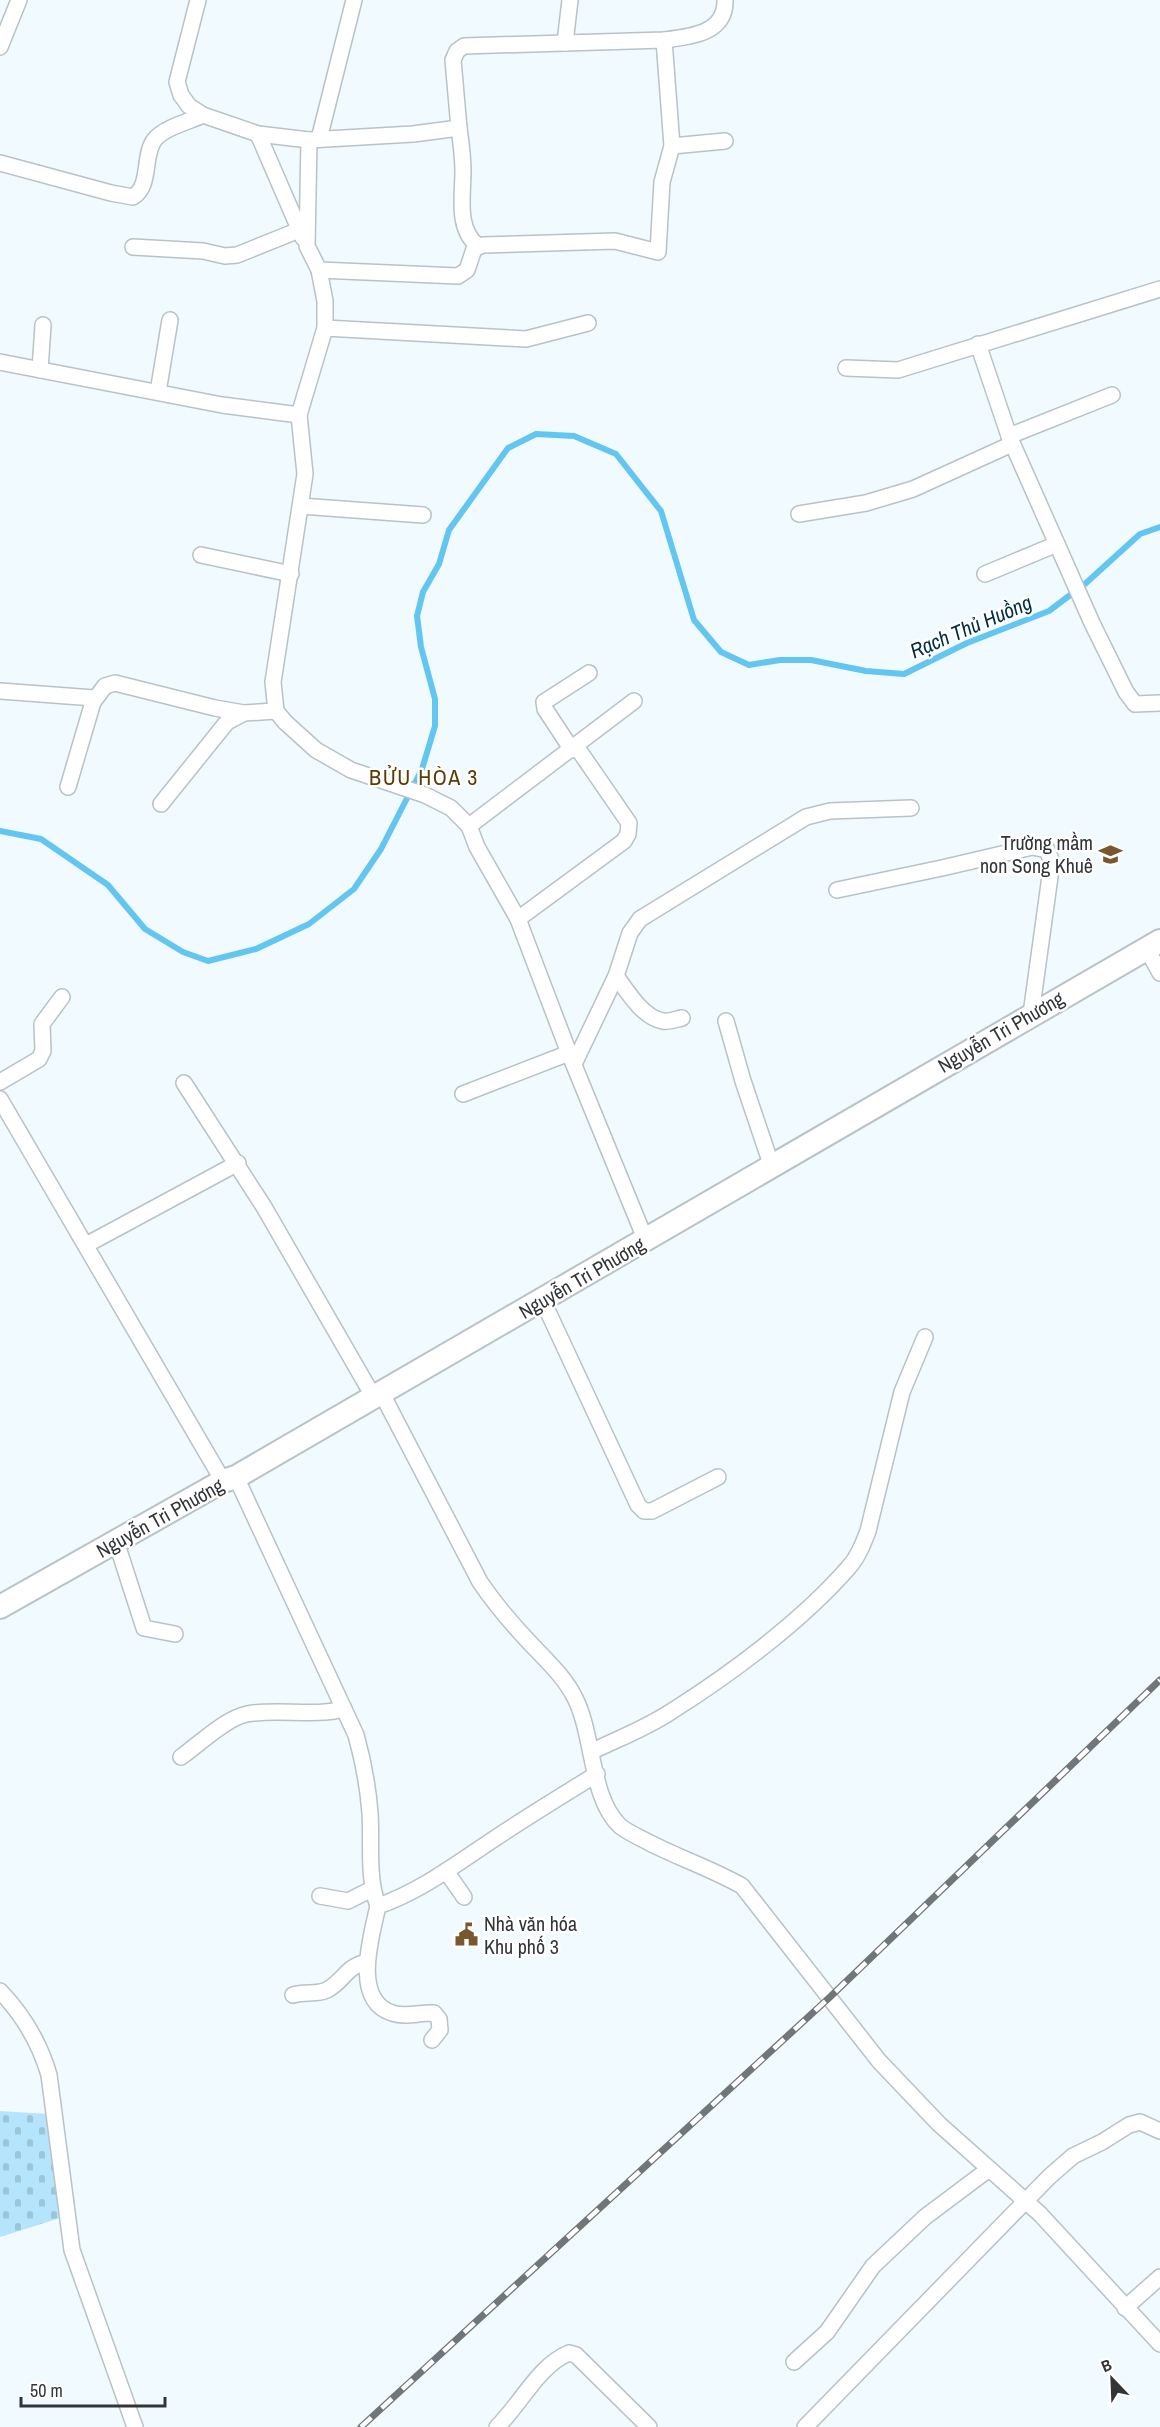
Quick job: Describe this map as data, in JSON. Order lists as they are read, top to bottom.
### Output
{
  "streets": {
    "main road": ["Nguyễn Tri Phương"]
  },
  "districts": ["BỬU HÒA 3"],
  "water": ["Rạch Thủ Huồng"],
  "places": {
    "school or university": ["Trường mầm non Song Khuê"],
    "public building": ["Nhà văn hóa Khu phố 3"]
  },
  "scale_bar": "50 m",
  "north": "top left"
}
